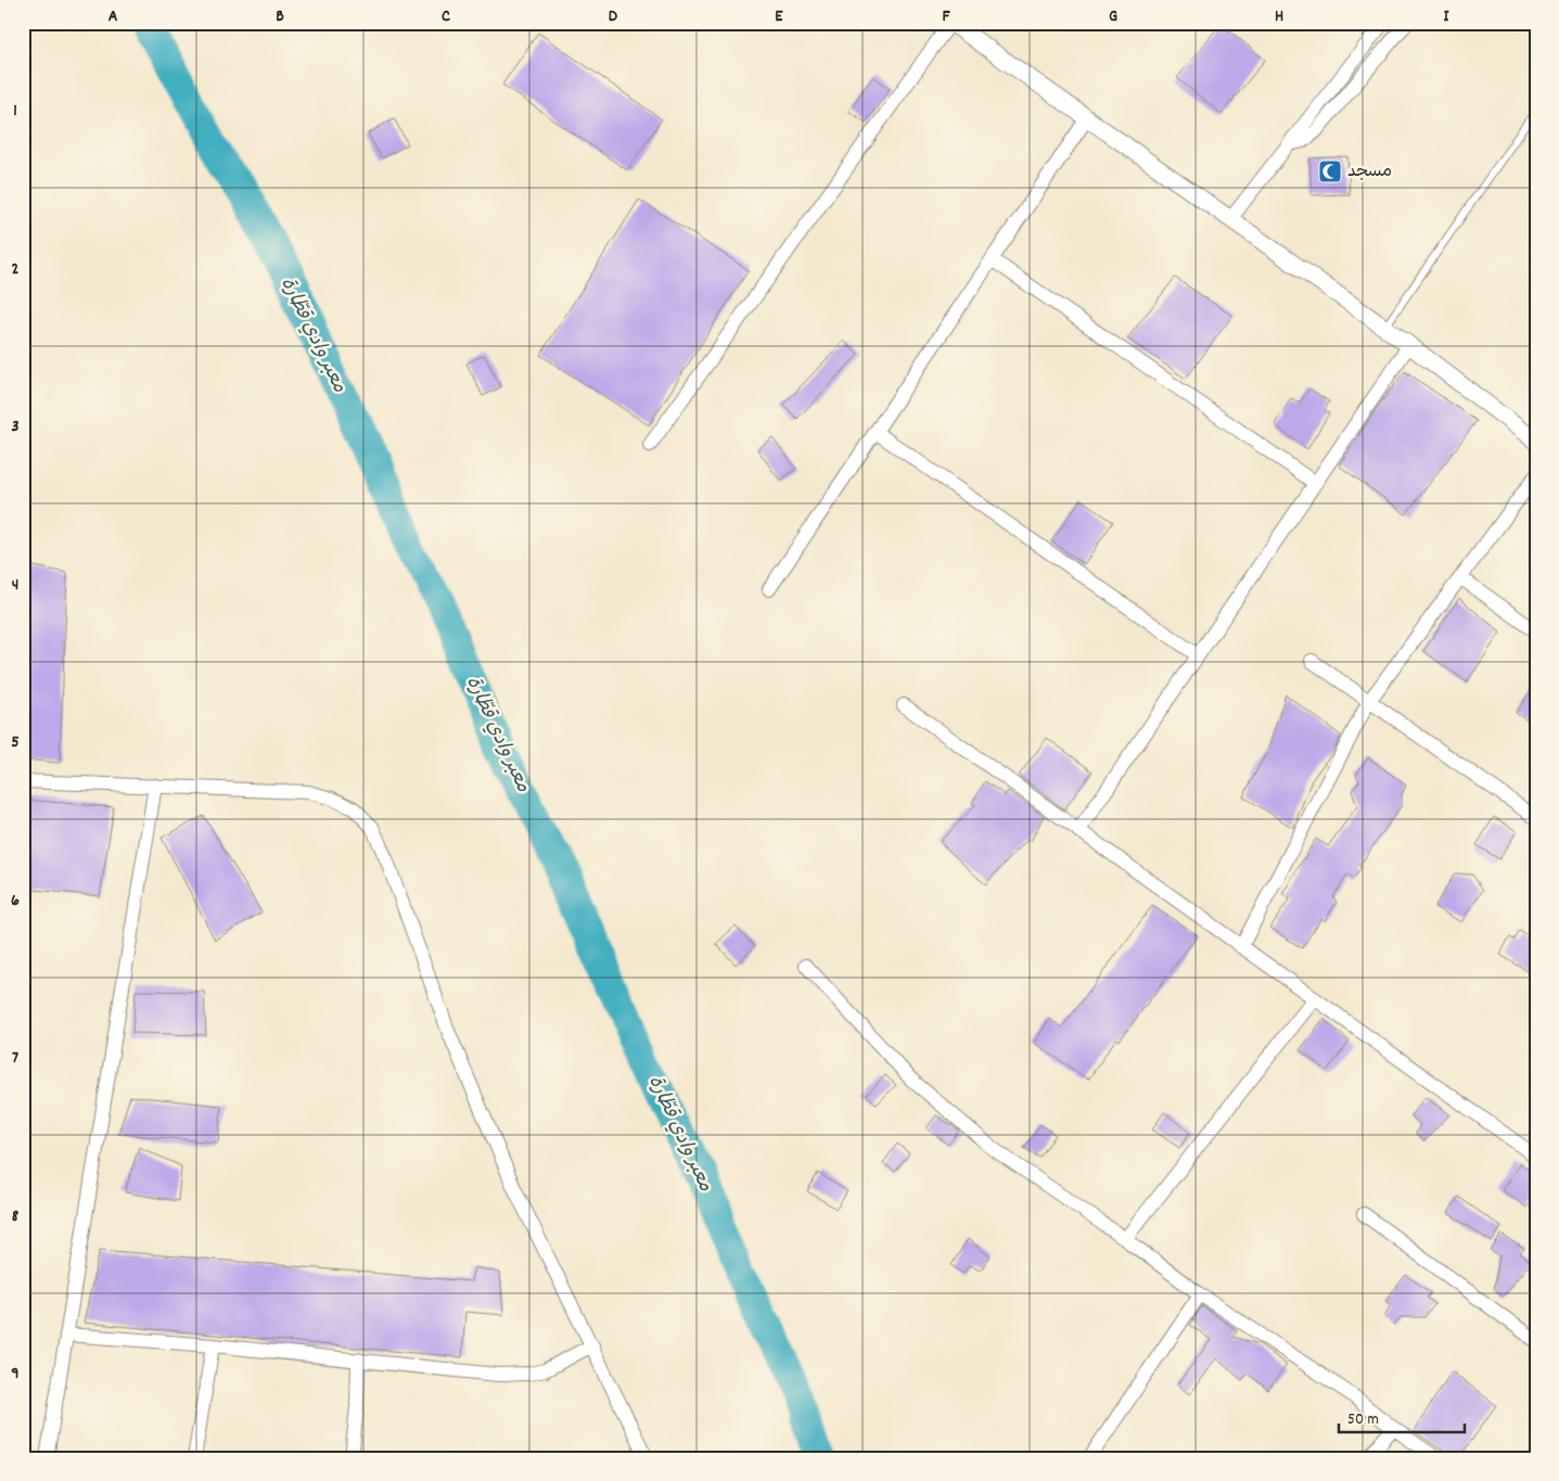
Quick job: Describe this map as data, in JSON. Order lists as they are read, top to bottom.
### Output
{
  "water": ["معبر وادي قطّارة"],
  "places": {
    "mosque": ["مسجد"]
  },
  "scale_bar": "50 m",
  "grid": {
    "columns": [
      "A",
      "B",
      "C",
      "D",
      "E",
      "F",
      "G",
      "H",
      "I"
    ],
    "rows": [
      "1",
      "2",
      "3",
      "4",
      "5",
      "6",
      "7",
      "8",
      "9"
    ]
  }
}
